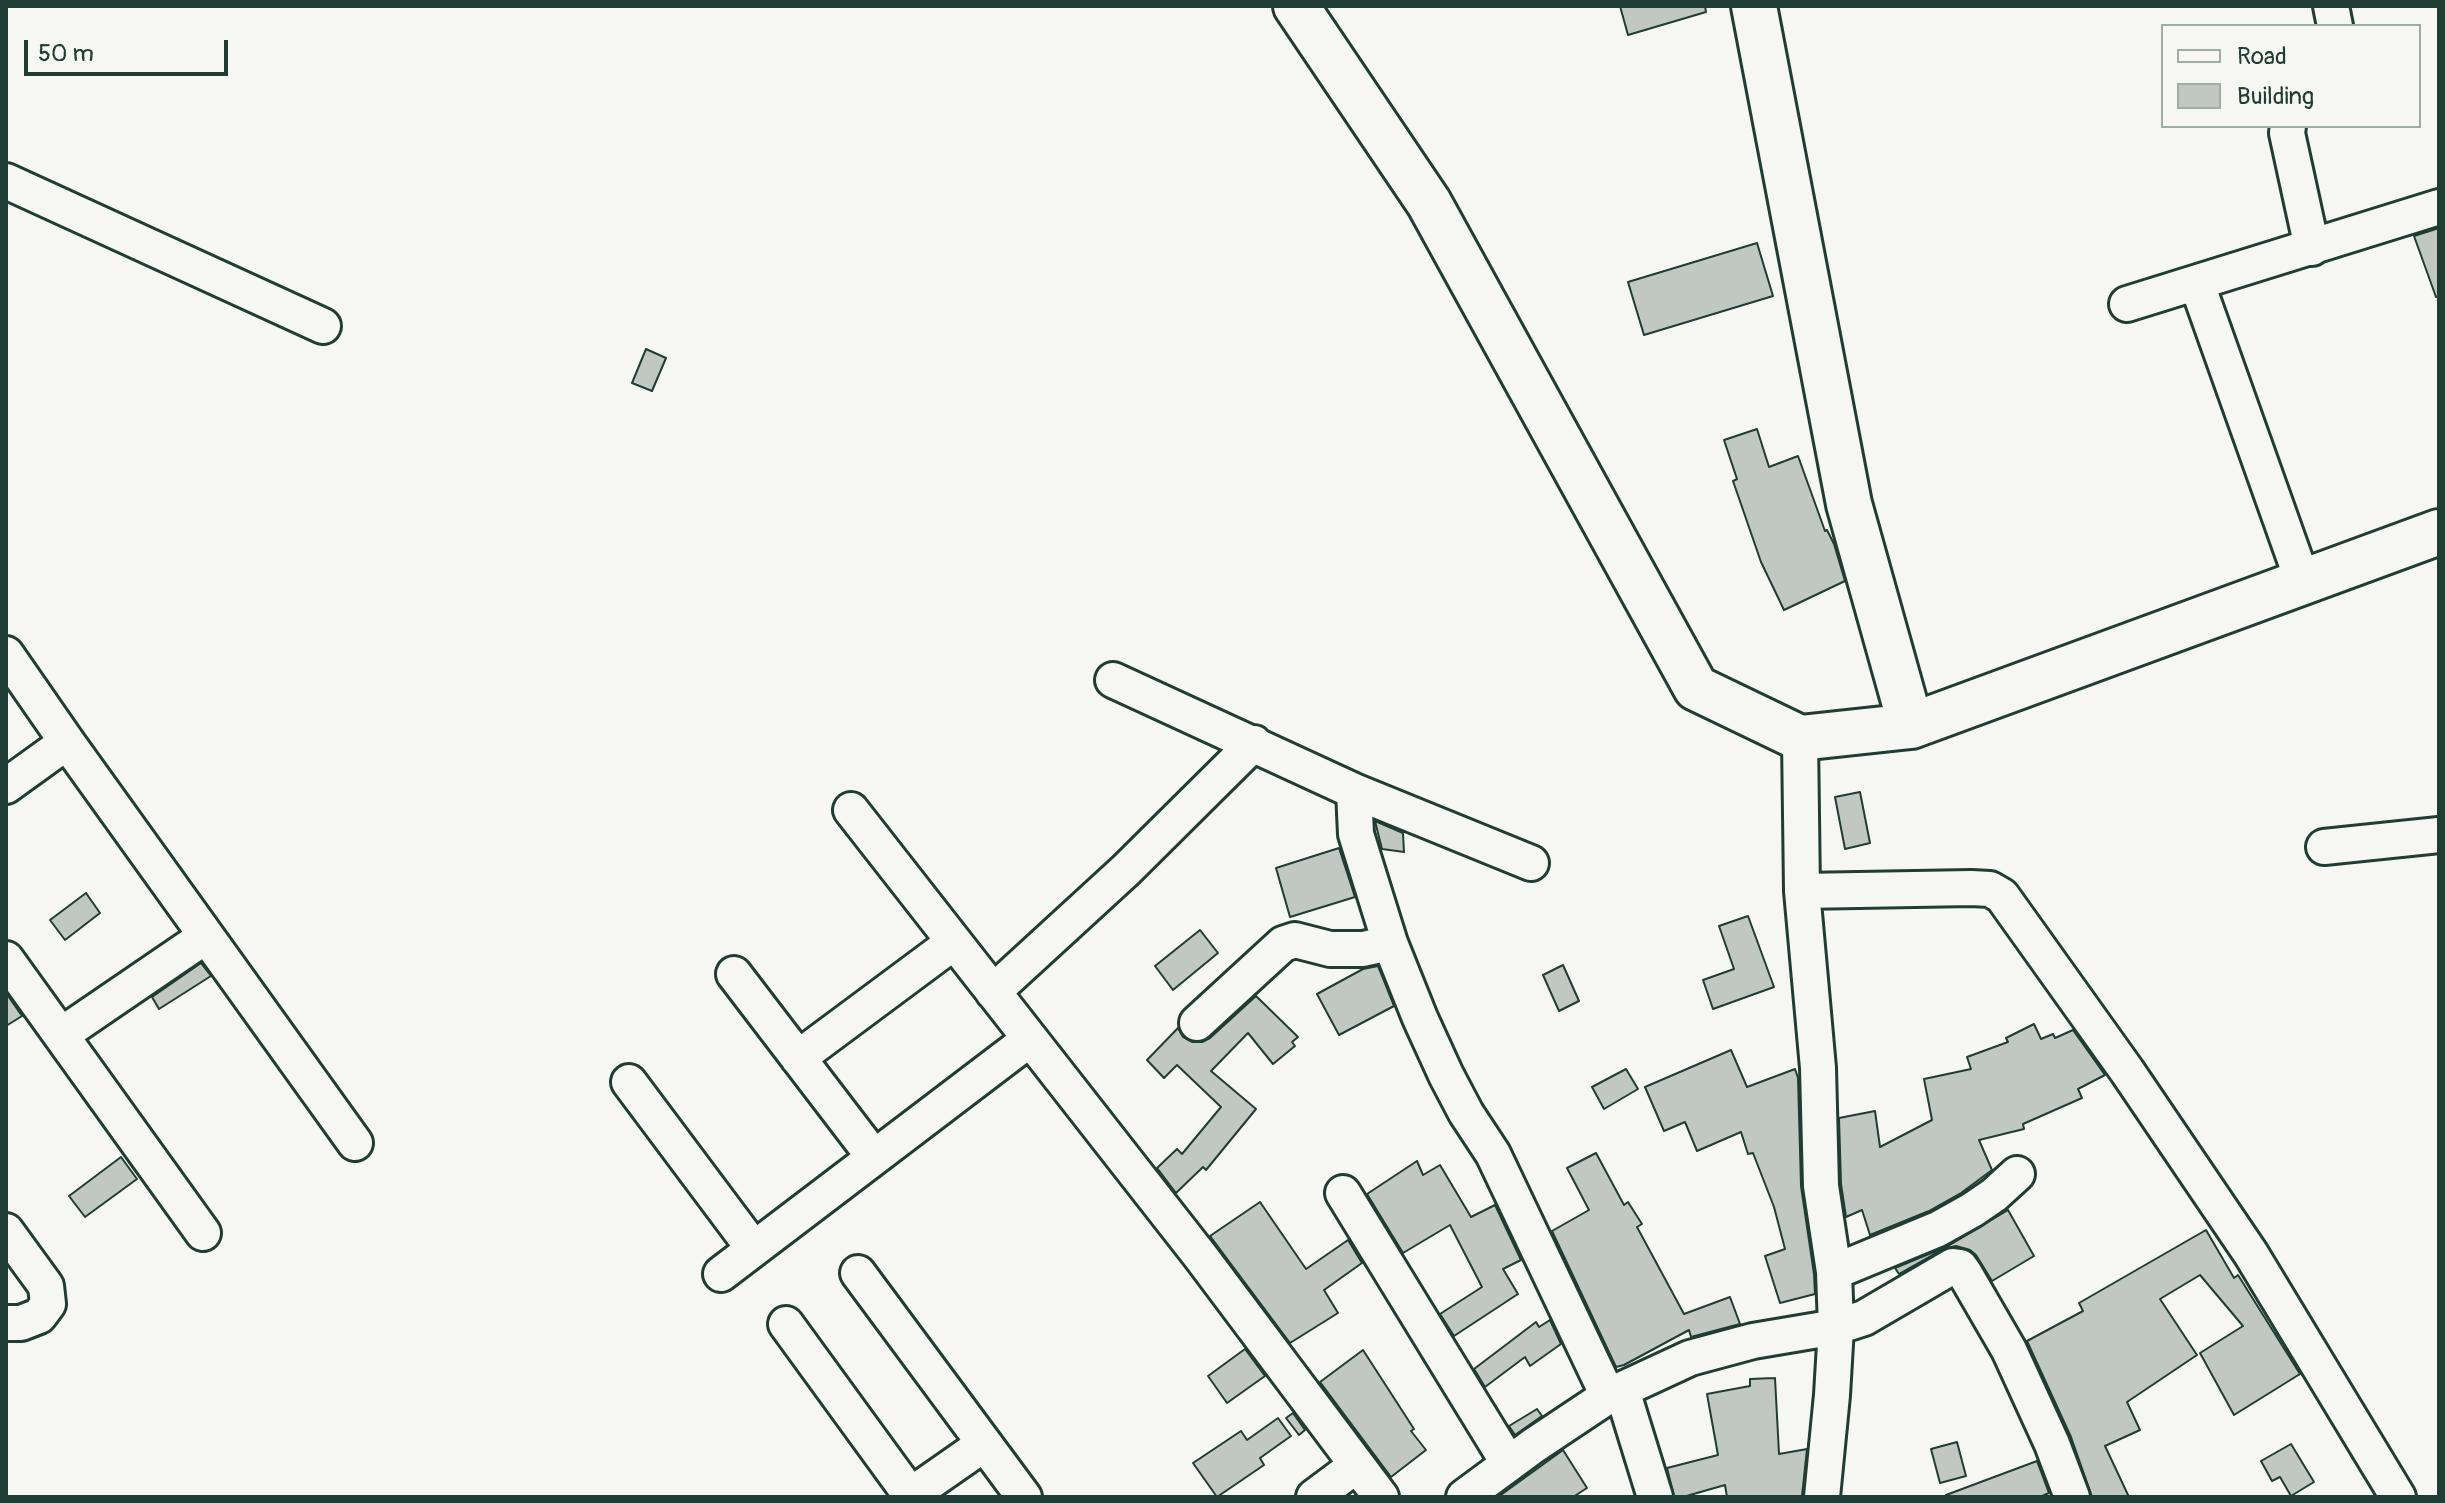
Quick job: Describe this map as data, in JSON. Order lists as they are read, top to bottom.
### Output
{
  "legend": ["Road", "Building"],
  "scale_bar": "50 m"
}
